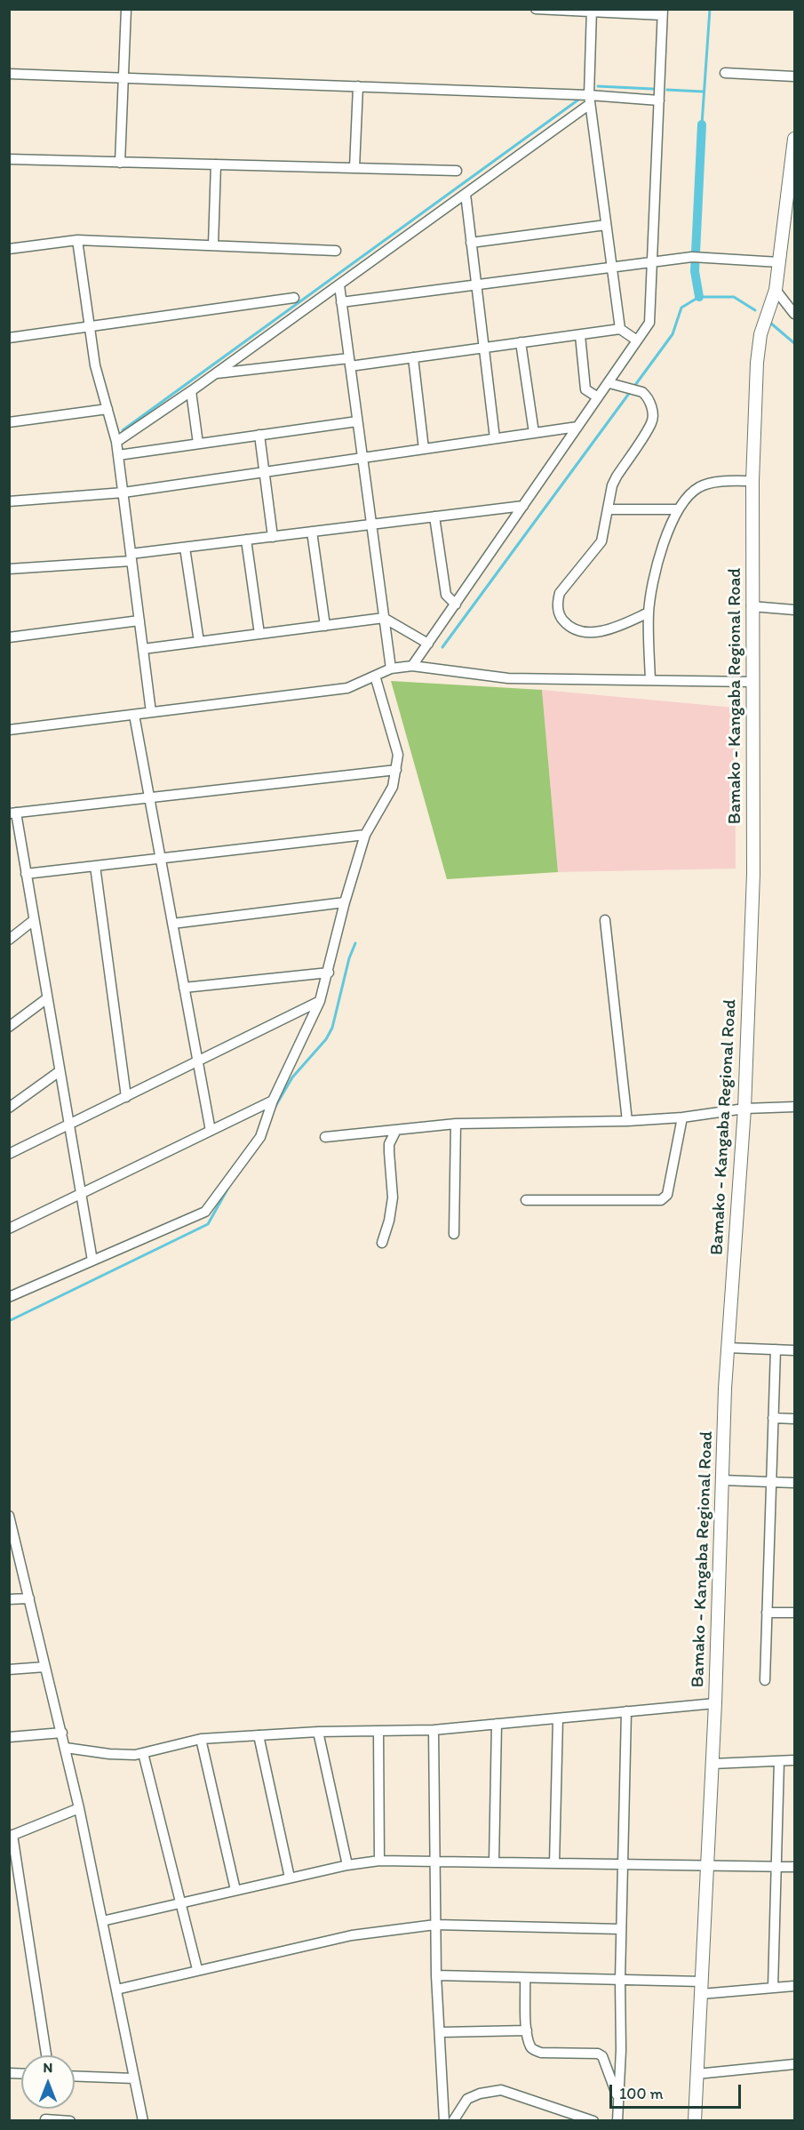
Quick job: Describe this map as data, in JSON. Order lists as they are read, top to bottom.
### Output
{
  "streets": {
    "street": ["Bamako - Kangaba Regional Road"]
  },
  "scale_bar": "100 m",
  "north": "top"
}
